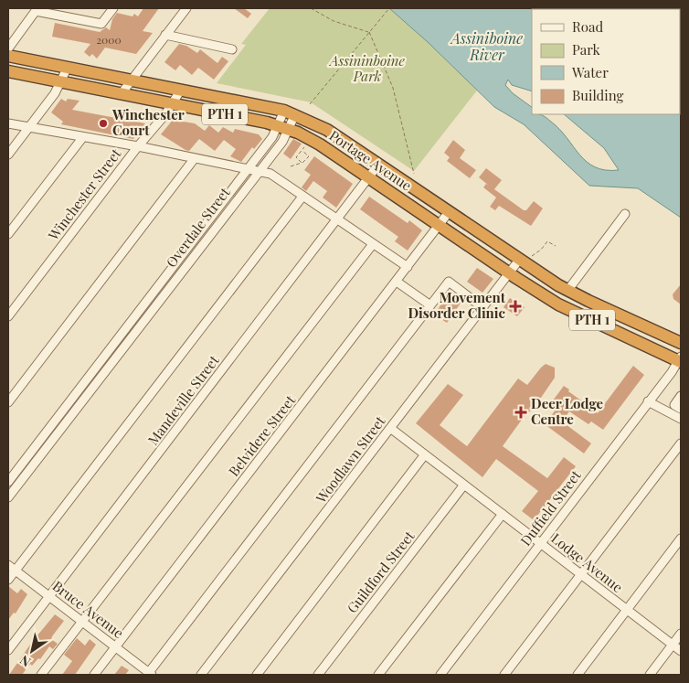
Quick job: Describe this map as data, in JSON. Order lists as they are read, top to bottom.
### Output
{
  "streets": {
    "highway": ["PTH 1", "Portage Avenue"],
    "street": [
      "Winchester Street",
      "Overdale Street",
      "Mandeville Street",
      "Belvidere Street",
      "Woodlawn Street",
      "Duffield Street",
      "Lodge Avenue",
      "Guildford Street",
      "Bruce Avenue"
    ]
  },
  "crossings": [
    ["Portage Avenue", "Winchester Street"],
    ["Portage Avenue", "Overdale Street"],
    ["Portage Avenue", "Mandeville Street"],
    ["Portage Avenue", "Belvidere Street"],
    ["Portage Avenue", "Woodlawn Street"],
    ["Portage Avenue", "Duffield Street"],
    ["Mandeville Street", "Bruce Avenue"],
    ["Belvidere Street", "Bruce Avenue"],
    ["Woodlawn Street", "Lodge Avenue"],
    ["Duffield Street", "Lodge Avenue"],
    ["Lodge Avenue", "Guildford Street"]
  ],
  "water": ["Assiniboine River"],
  "parks": ["Assininboine Park"],
  "places": {
    "other": ["Winchester Court"],
    "health": ["Movement Disorder Clinic", "Deer Lodge Centre"]
  },
  "house_numbers": ["2000"],
  "legend": [
    "Road",
    "Park",
    "Water",
    "Building"
  ],
  "north": "bottom left"
}
